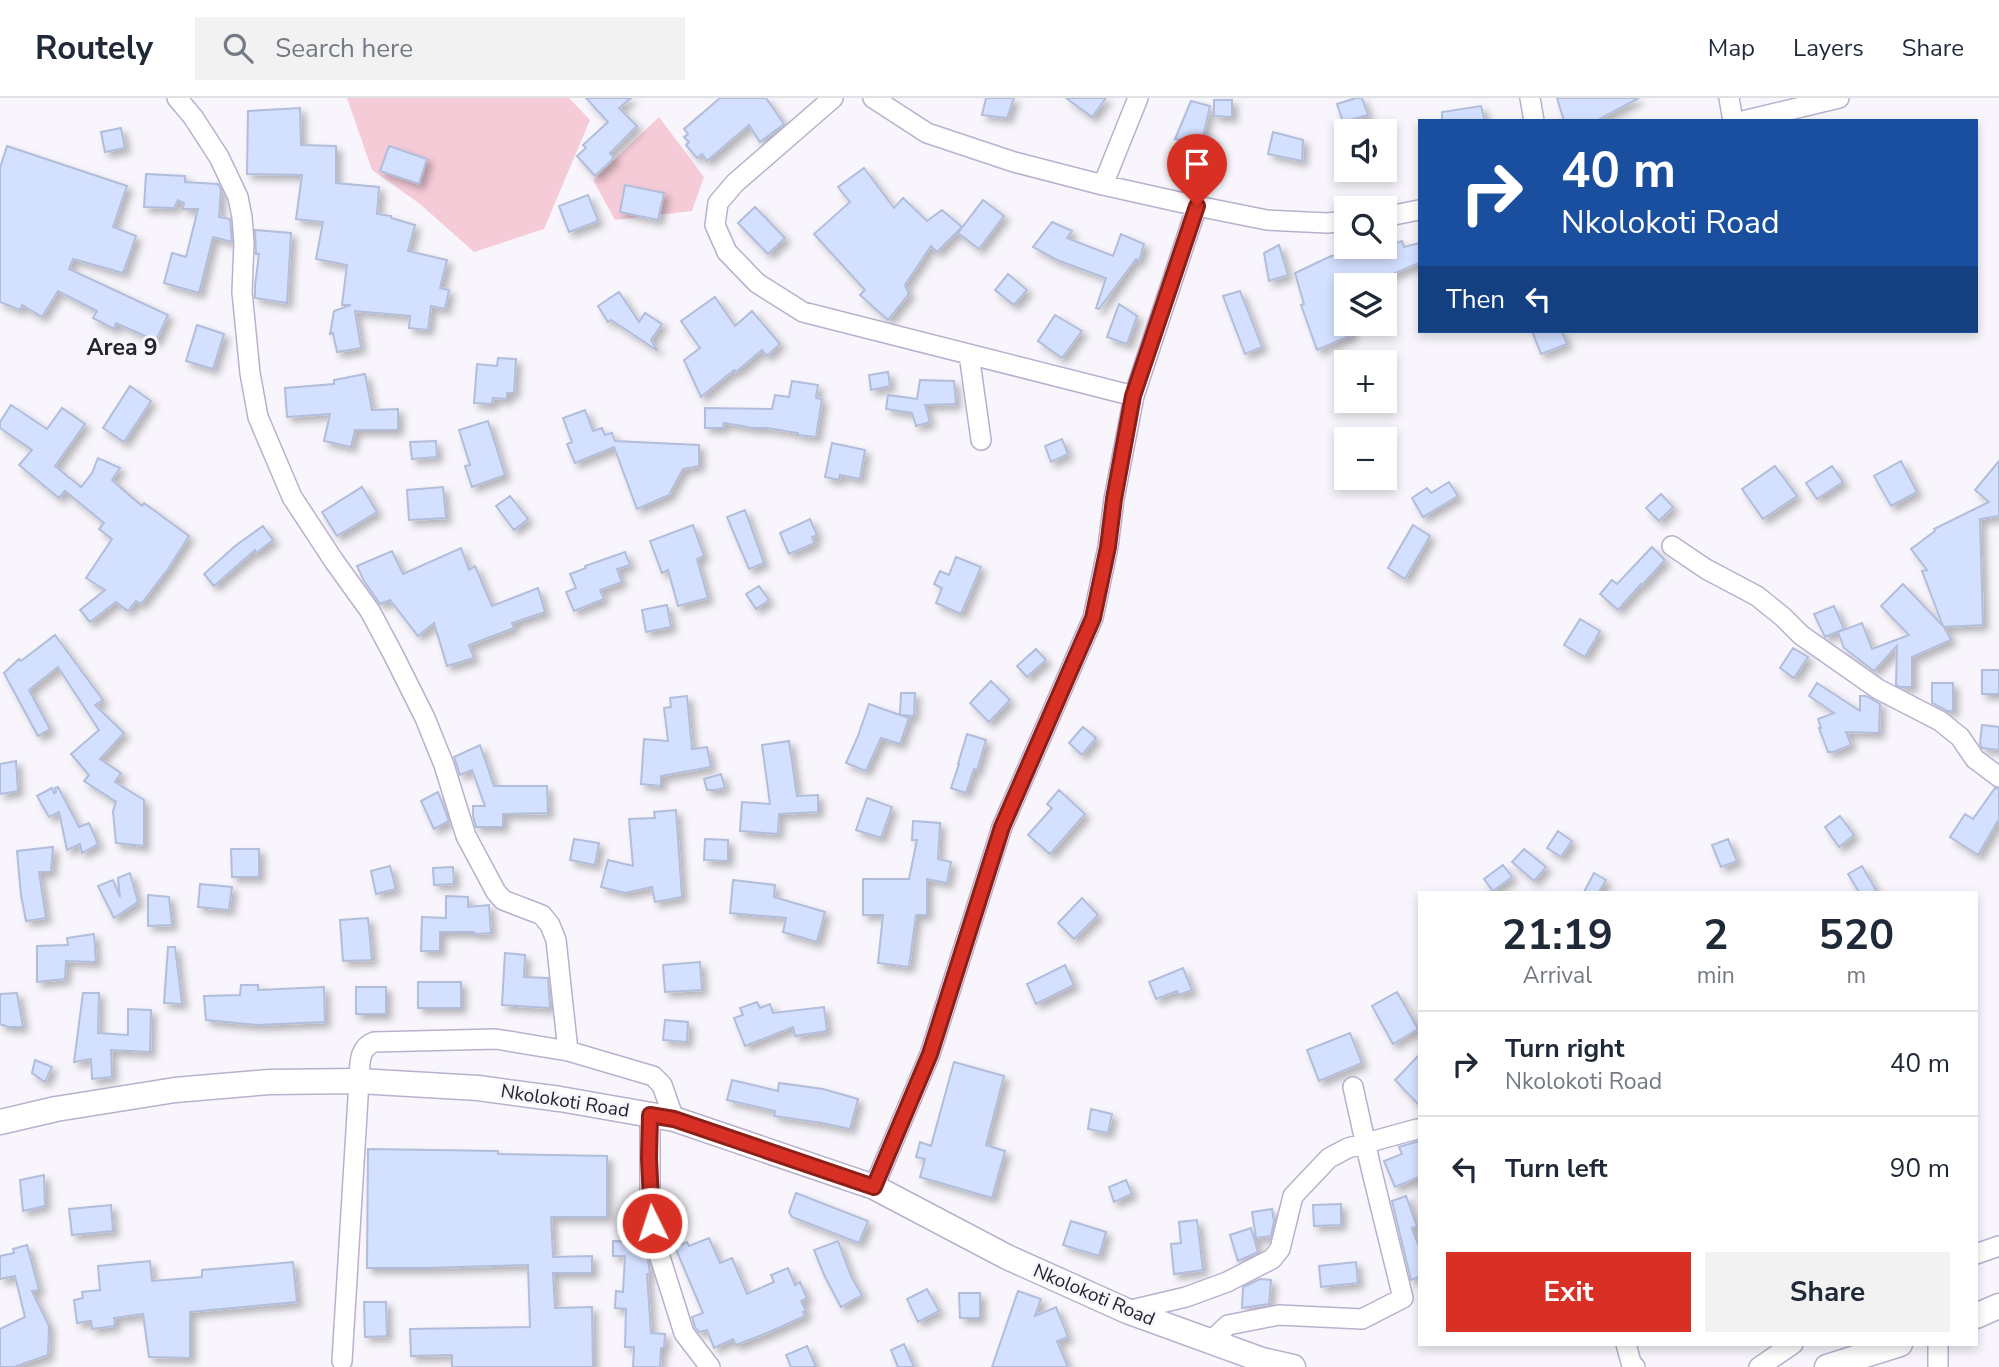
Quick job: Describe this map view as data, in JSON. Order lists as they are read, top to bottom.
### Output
{
  "streets": {
    "main road": ["Nkolokoti Road"]
  },
  "districts": ["Area 9"],
  "page": {
    "header": "Routely",
    "search": "Search here",
    "nav": ["Map", "Layers", "Share"],
    "map_buttons": ["+", "−"],
    "turn": ["40 m", "Nkolokoti Road"],
    "then": "Then",
    "eta": [
      "21:19",
      "Arrival",
      "2",
      "min",
      "520",
      "m"
    ],
    "list": [
      {
        "name": "Turn right",
        "note": "Nkolokoti Road",
        "value": "40 m"
      },
      {
        "name": "Turn left",
        "value": "90 m"
      }
    ],
    "buttons": ["Exit", "Share"]
  }
}
